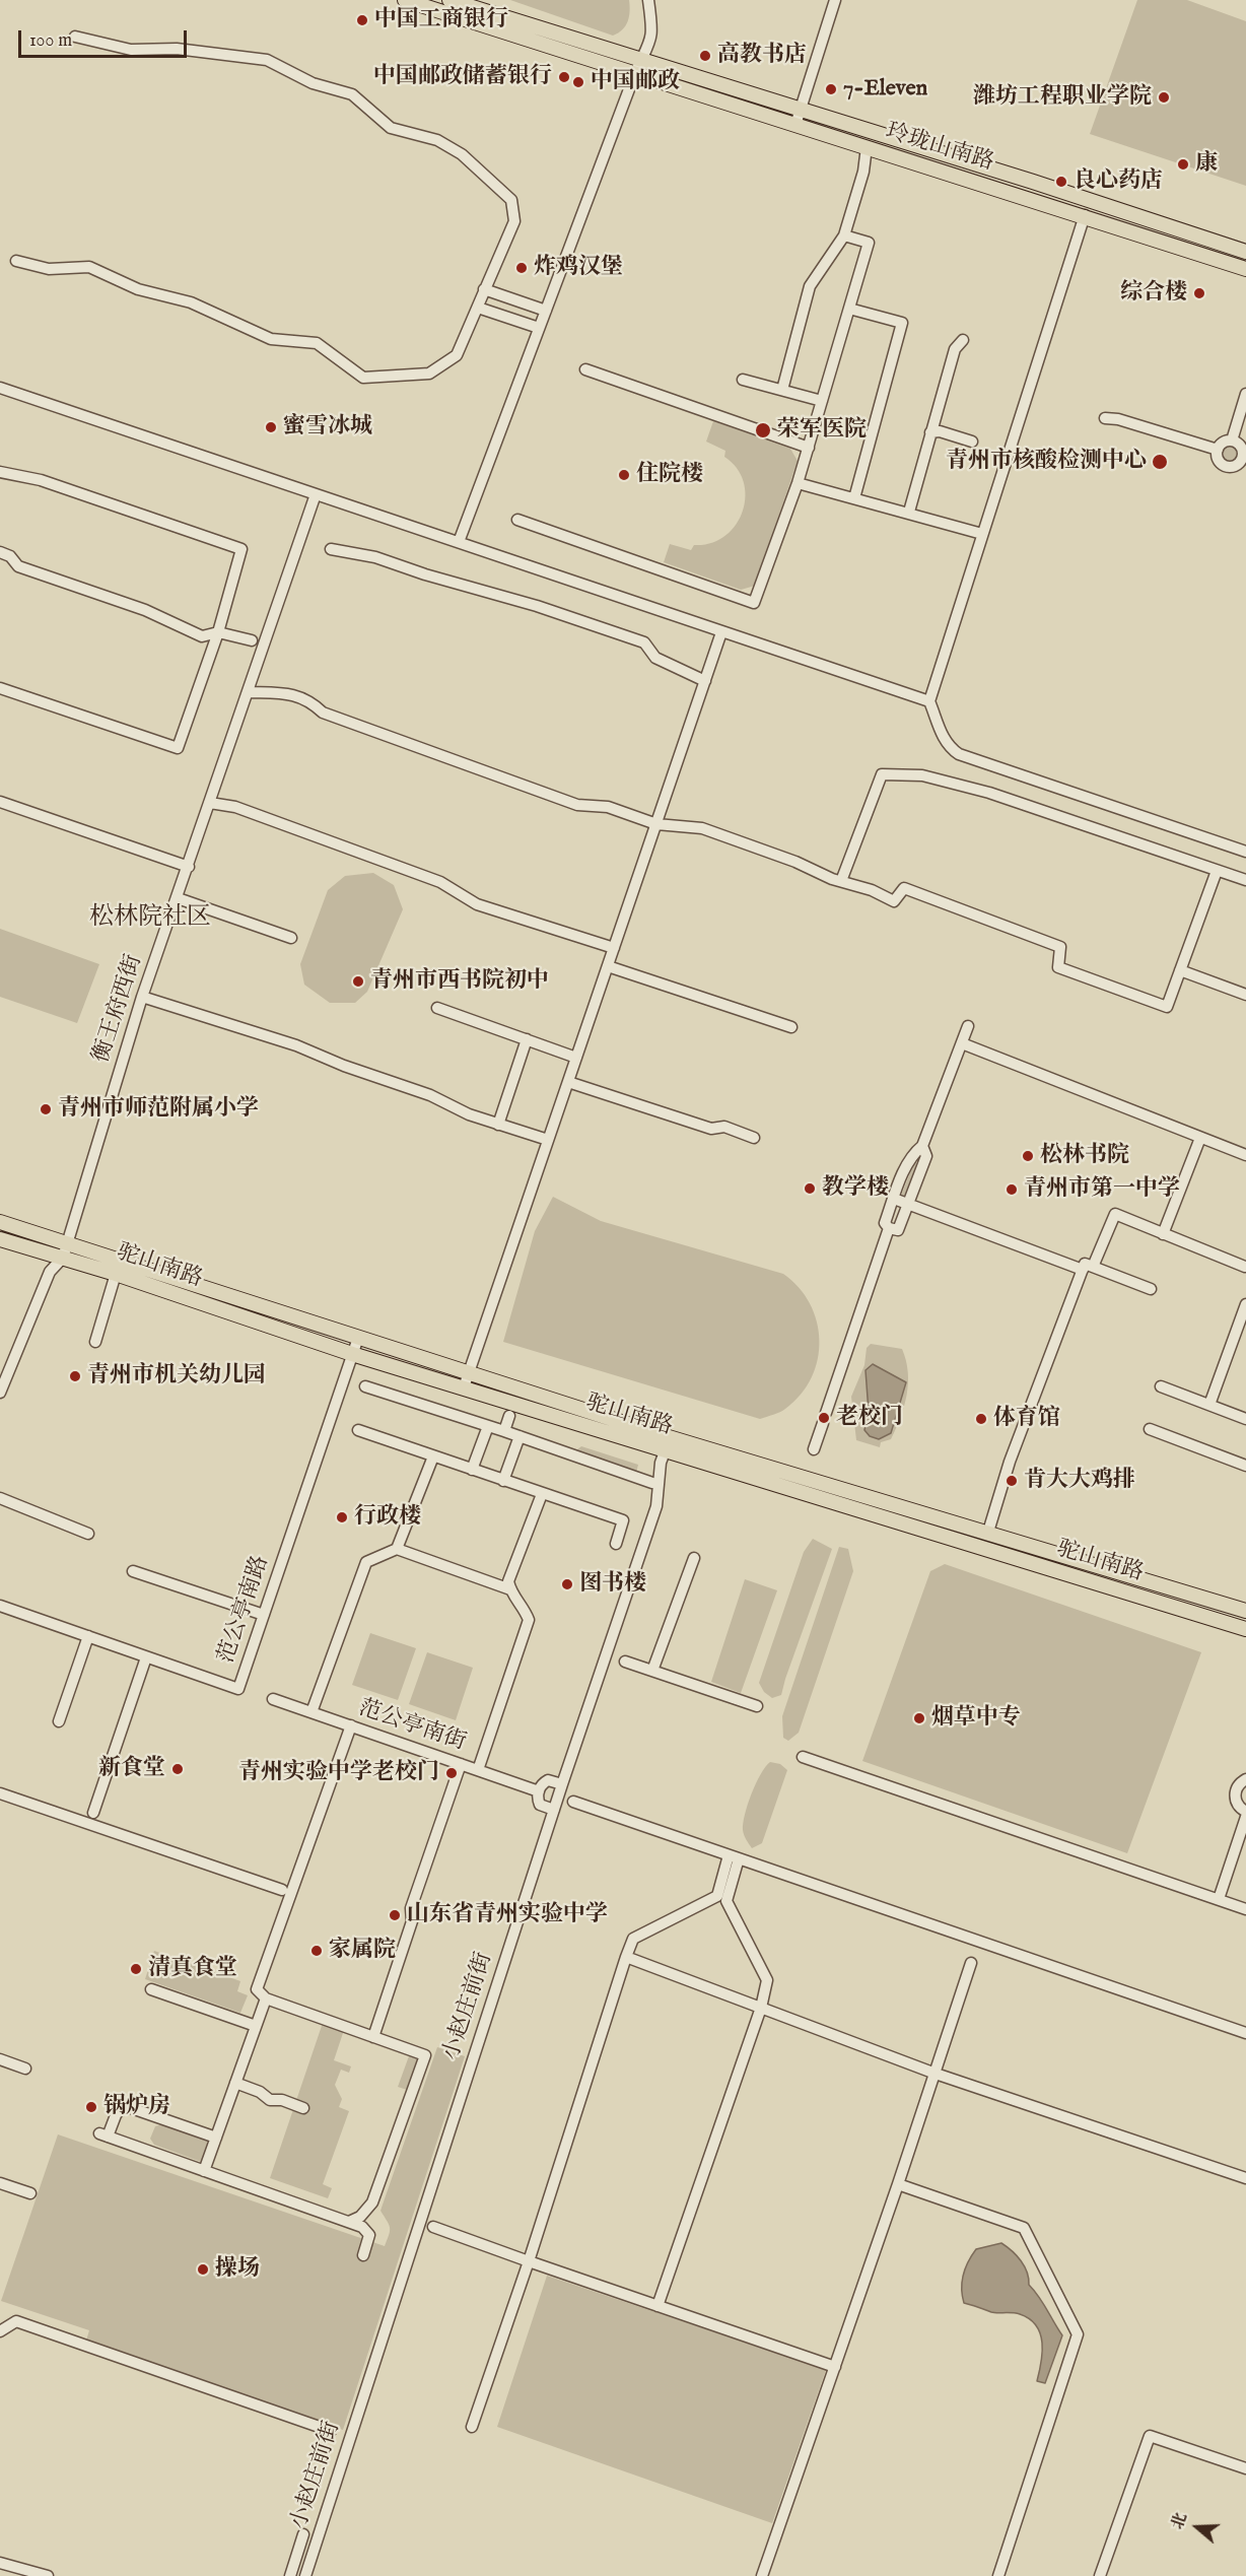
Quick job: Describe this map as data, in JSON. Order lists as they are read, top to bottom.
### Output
{
  "streets": {
    "main road": ["玲珑山南路", "驼山南路"],
    "street": [
      "衡王府西街",
      "范公亭南路",
      "范公亭南街",
      "小赵庄前街"
    ]
  },
  "crossings": [
    ["衡王府西街", "驼山南路"],
    ["驼山南路", "范公亭南路"],
    ["驼山南路", "小赵庄前街"]
  ],
  "districts": ["松林院社区"],
  "places": [
    "中国工商银行",
    "高教书店",
    "中国邮政储蓄银行",
    "中国邮政",
    "7-Eleven",
    "潍坊工程职业学院",
    "康",
    "良心药店",
    "炸鸡汉堡",
    "综合楼",
    "蜜雪冰城",
    "荣军医院",
    "青州市核酸检测中心",
    "住院楼",
    "青州市西书院初中",
    "青州市师范附属小学",
    "松林书院",
    "教学楼",
    "青州市第一中学",
    "青州市机关幼儿园",
    "老校门",
    "体育馆",
    "肯大大鸡排",
    "行政楼",
    "图书楼",
    "烟草中专",
    "新食堂",
    "青州实验中学老校门",
    "山东省青州实验中学",
    "家属院",
    "清真食堂",
    "锅炉房",
    "操场"
  ],
  "scale_bar": "100 m",
  "north": "left"
}
